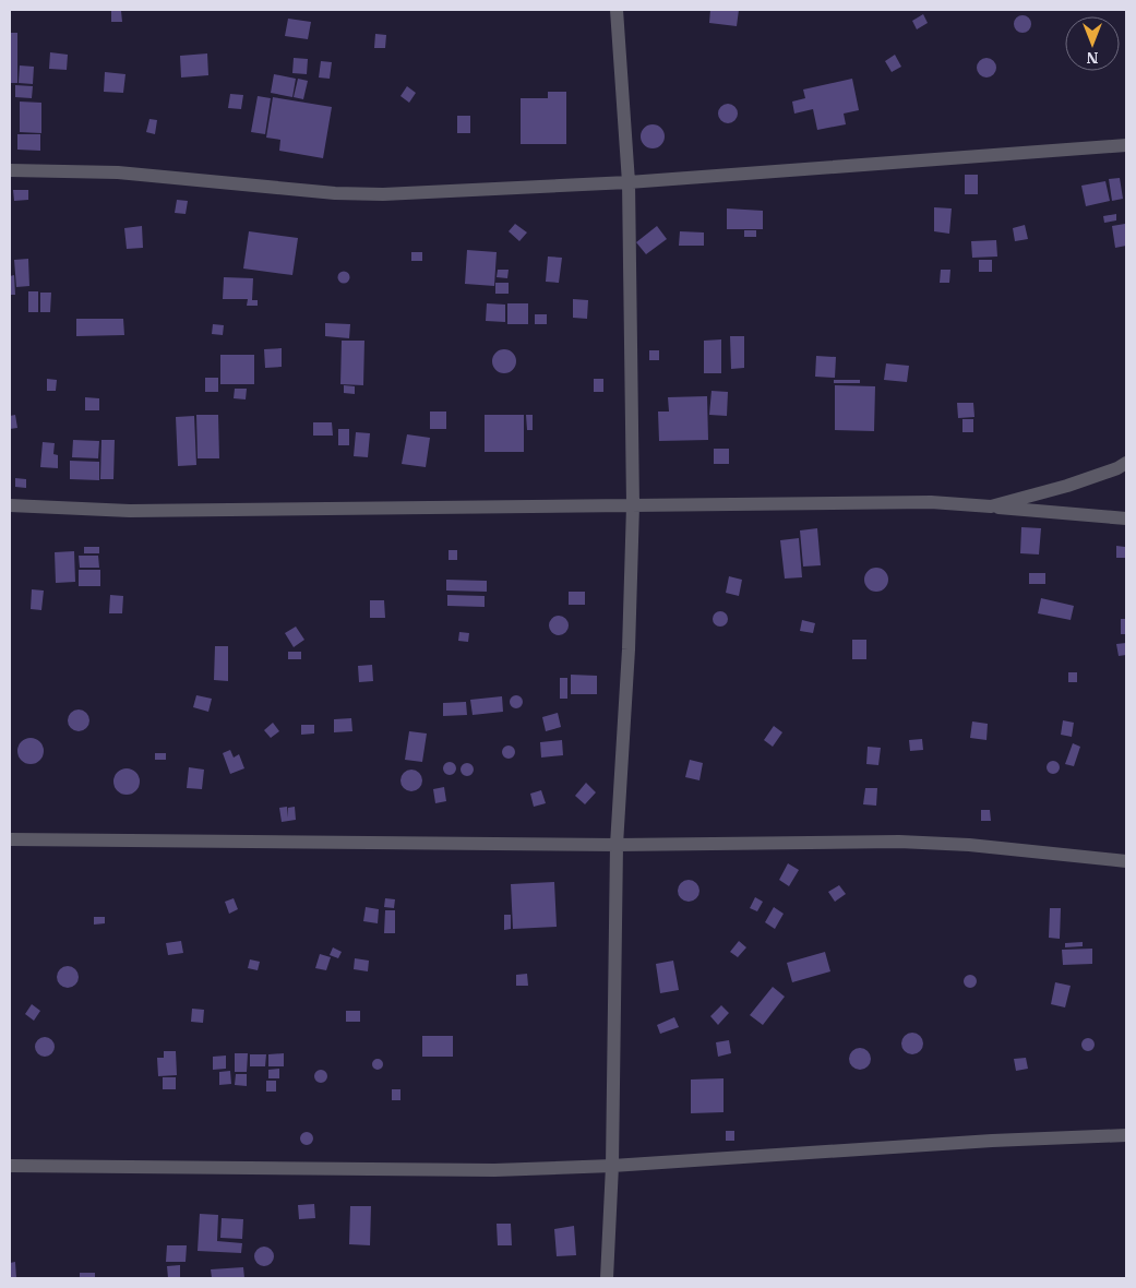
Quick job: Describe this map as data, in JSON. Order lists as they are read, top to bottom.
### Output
{
  "north": "bottom"
}
